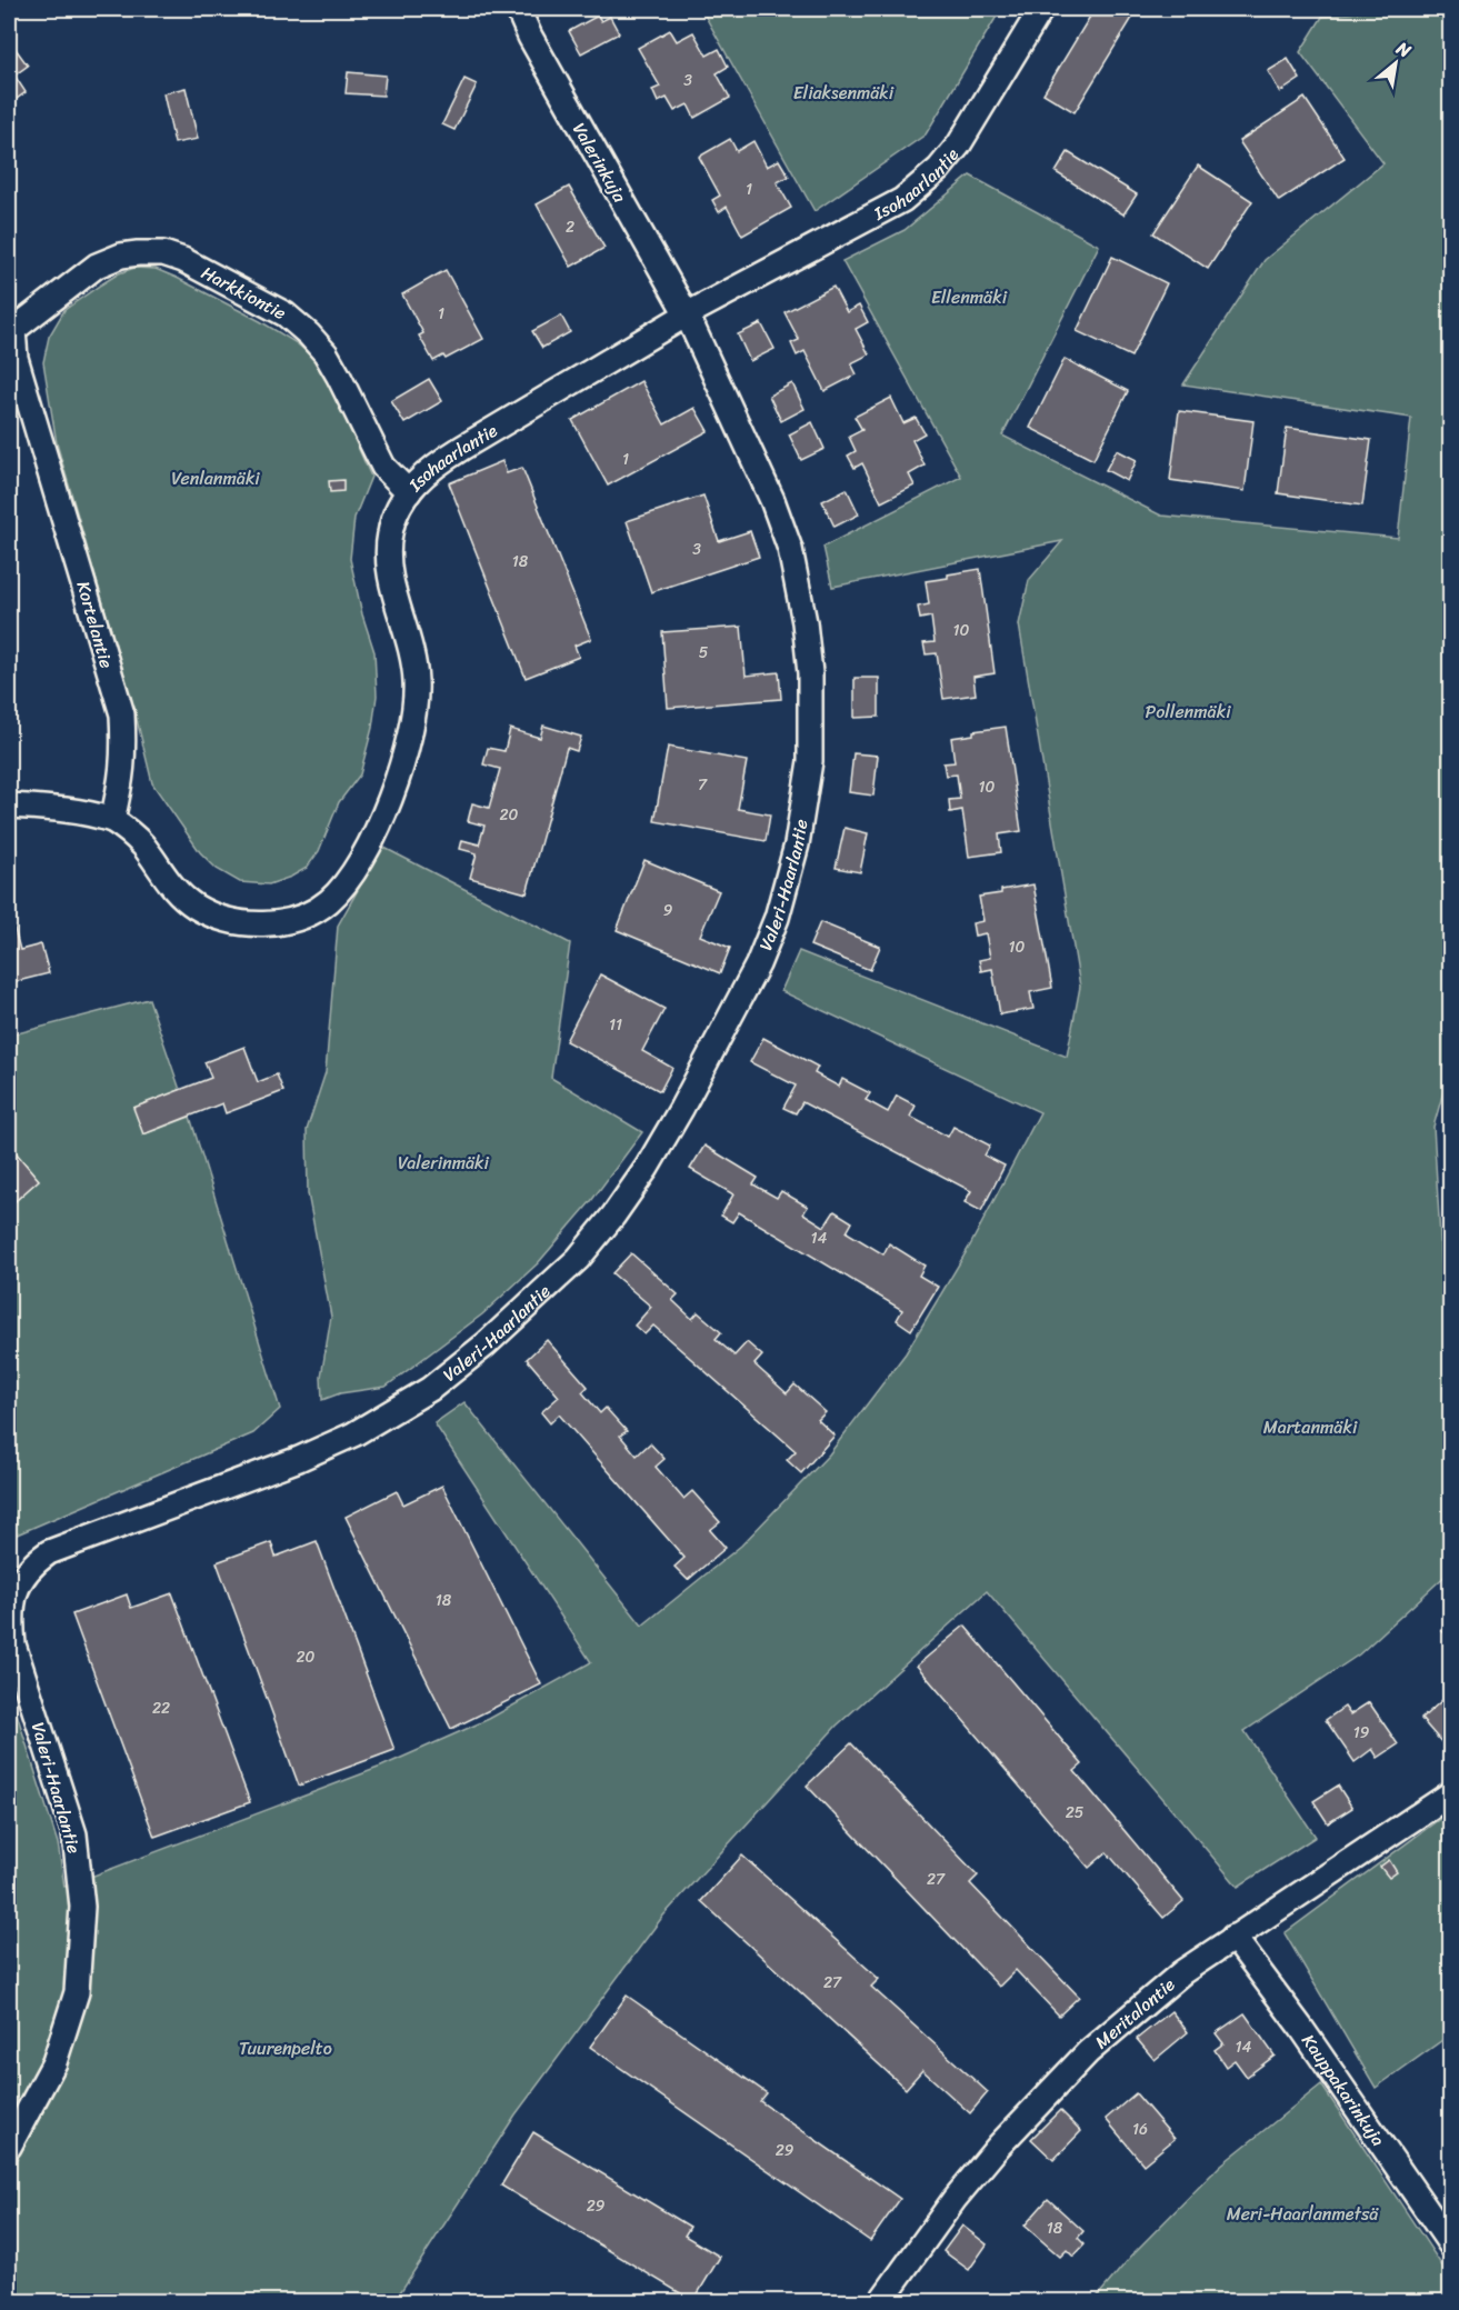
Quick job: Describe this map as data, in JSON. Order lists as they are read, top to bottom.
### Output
{
  "streets": {
    "street": [
      "Valerinkuja",
      "Isohaarlantie",
      "Harkkiontie",
      "Kortelantie",
      "Valeri-Haarlantie",
      "Meritalontie",
      "Kauppakarinkuja"
    ]
  },
  "crossings": [
    ["Valerinkuja", "Isohaarlantie"],
    ["Valerinkuja", "Valeri-Haarlantie"],
    ["Isohaarlantie", "Harkkiontie"],
    ["Isohaarlantie", "Kortelantie"],
    ["Isohaarlantie", "Valeri-Haarlantie"],
    ["Harkkiontie", "Kortelantie"],
    ["Meritalontie", "Kauppakarinkuja"]
  ],
  "parks": [
    "Eliaksenmäki",
    "Ellenmäki",
    "Venlanmäki",
    "Pollenmäki",
    "Valerinmäki",
    "Martanmäki",
    "Tuurenpelto",
    "Meri-Haarlanmetsä"
  ],
  "house_numbers": [
    "3",
    "1",
    "2",
    "1",
    "1",
    "3",
    "18",
    "10",
    "5",
    "7",
    "10",
    "20",
    "9",
    "10",
    "11",
    "14",
    "18",
    "20",
    "22",
    "19",
    "25",
    "27",
    "27",
    "14",
    "16",
    "29",
    "29",
    "18"
  ],
  "north": "top right"
}
